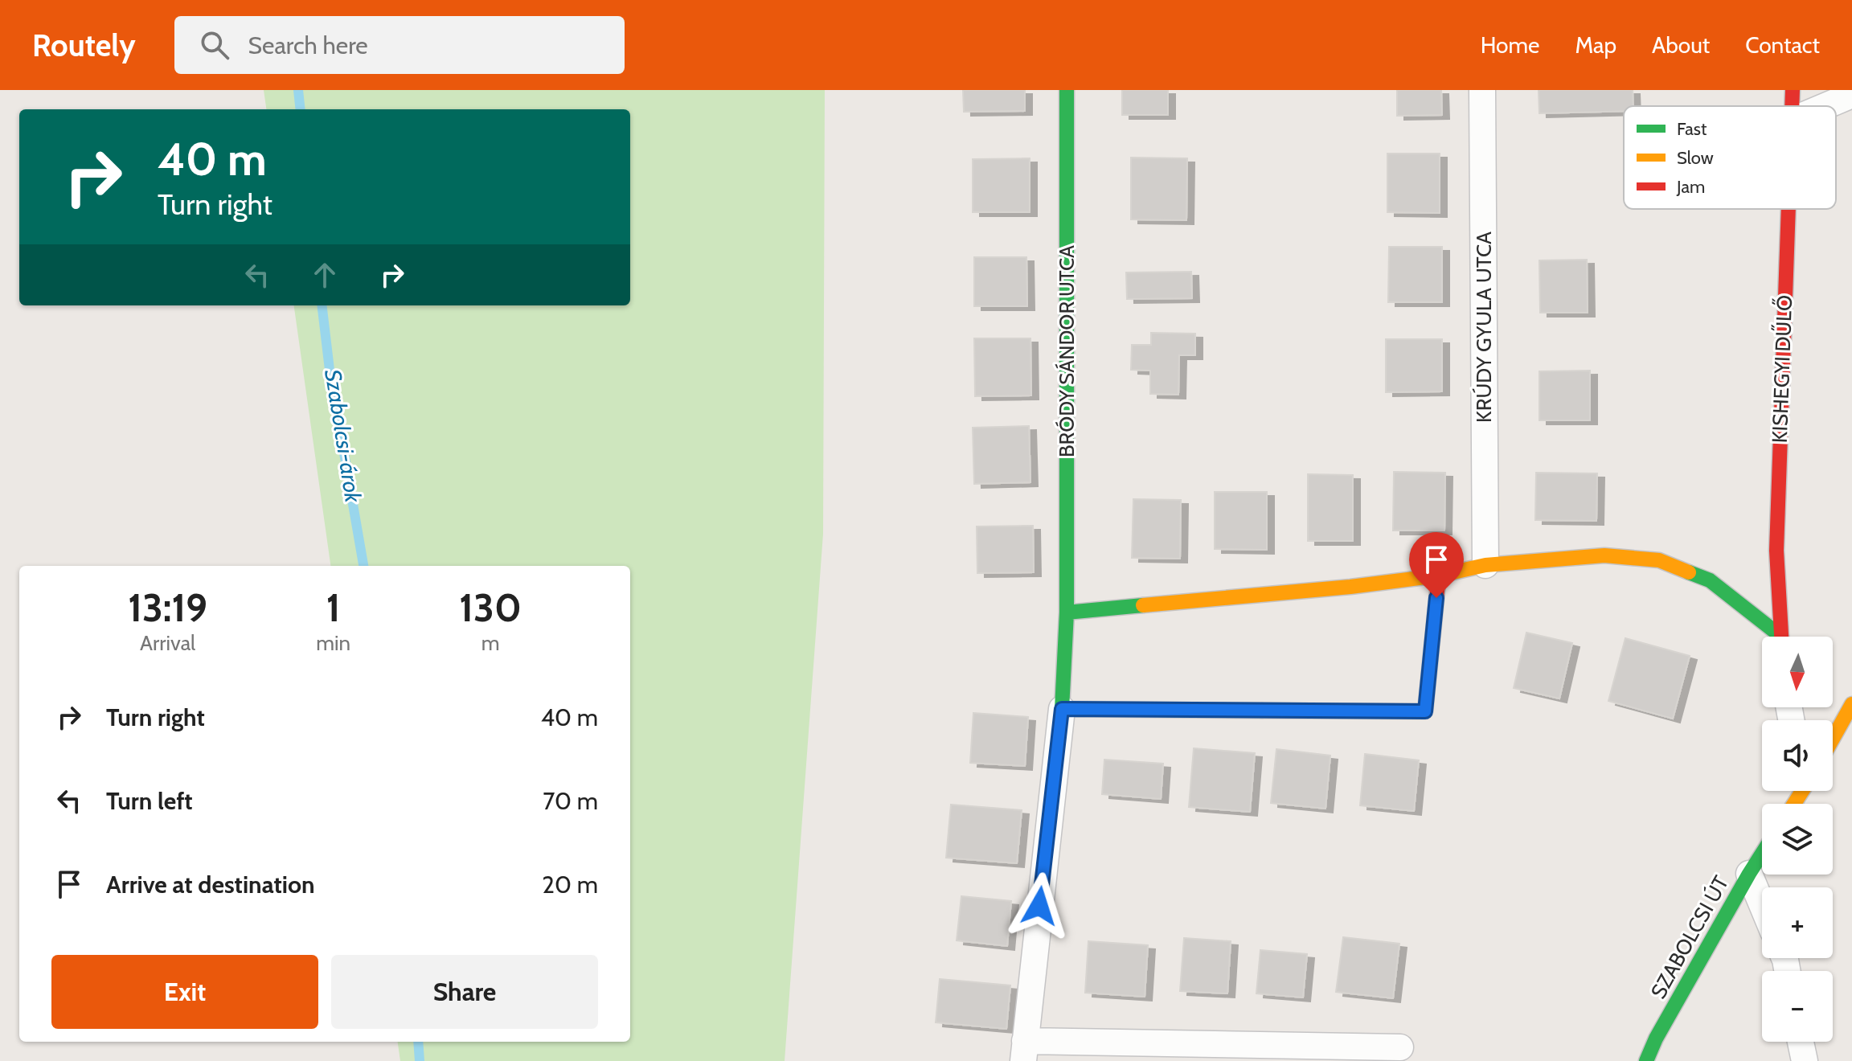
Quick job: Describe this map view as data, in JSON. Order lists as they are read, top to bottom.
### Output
{
  "streets": {
    "street": [
      "KRÚDY GYULA UTCA",
      "BRÓDY SÁNDOR UTCA",
      "KISHEGYI DŰLŐ",
      "SZABOLCSI ÚT"
    ]
  },
  "water": ["Szabolcsi-árok"],
  "legend": ["Fast", "Slow", "Jam"],
  "north": "bottom",
  "page": {
    "header": "Routely",
    "search": "Search here",
    "nav": [
      "Home",
      "Map",
      "About",
      "Contact"
    ],
    "turn": ["40 m", "Turn right"],
    "eta": [
      "13:19",
      "Arrival",
      "1",
      "min",
      "130",
      "m"
    ],
    "map_buttons": ["+", "−"],
    "list": [
      {
        "name": "Turn right",
        "value": "40 m"
      },
      {
        "name": "Turn left",
        "value": "70 m"
      },
      {
        "name": "Arrive at destination",
        "value": "20 m"
      }
    ],
    "buttons": ["Exit", "Share"]
  }
}
